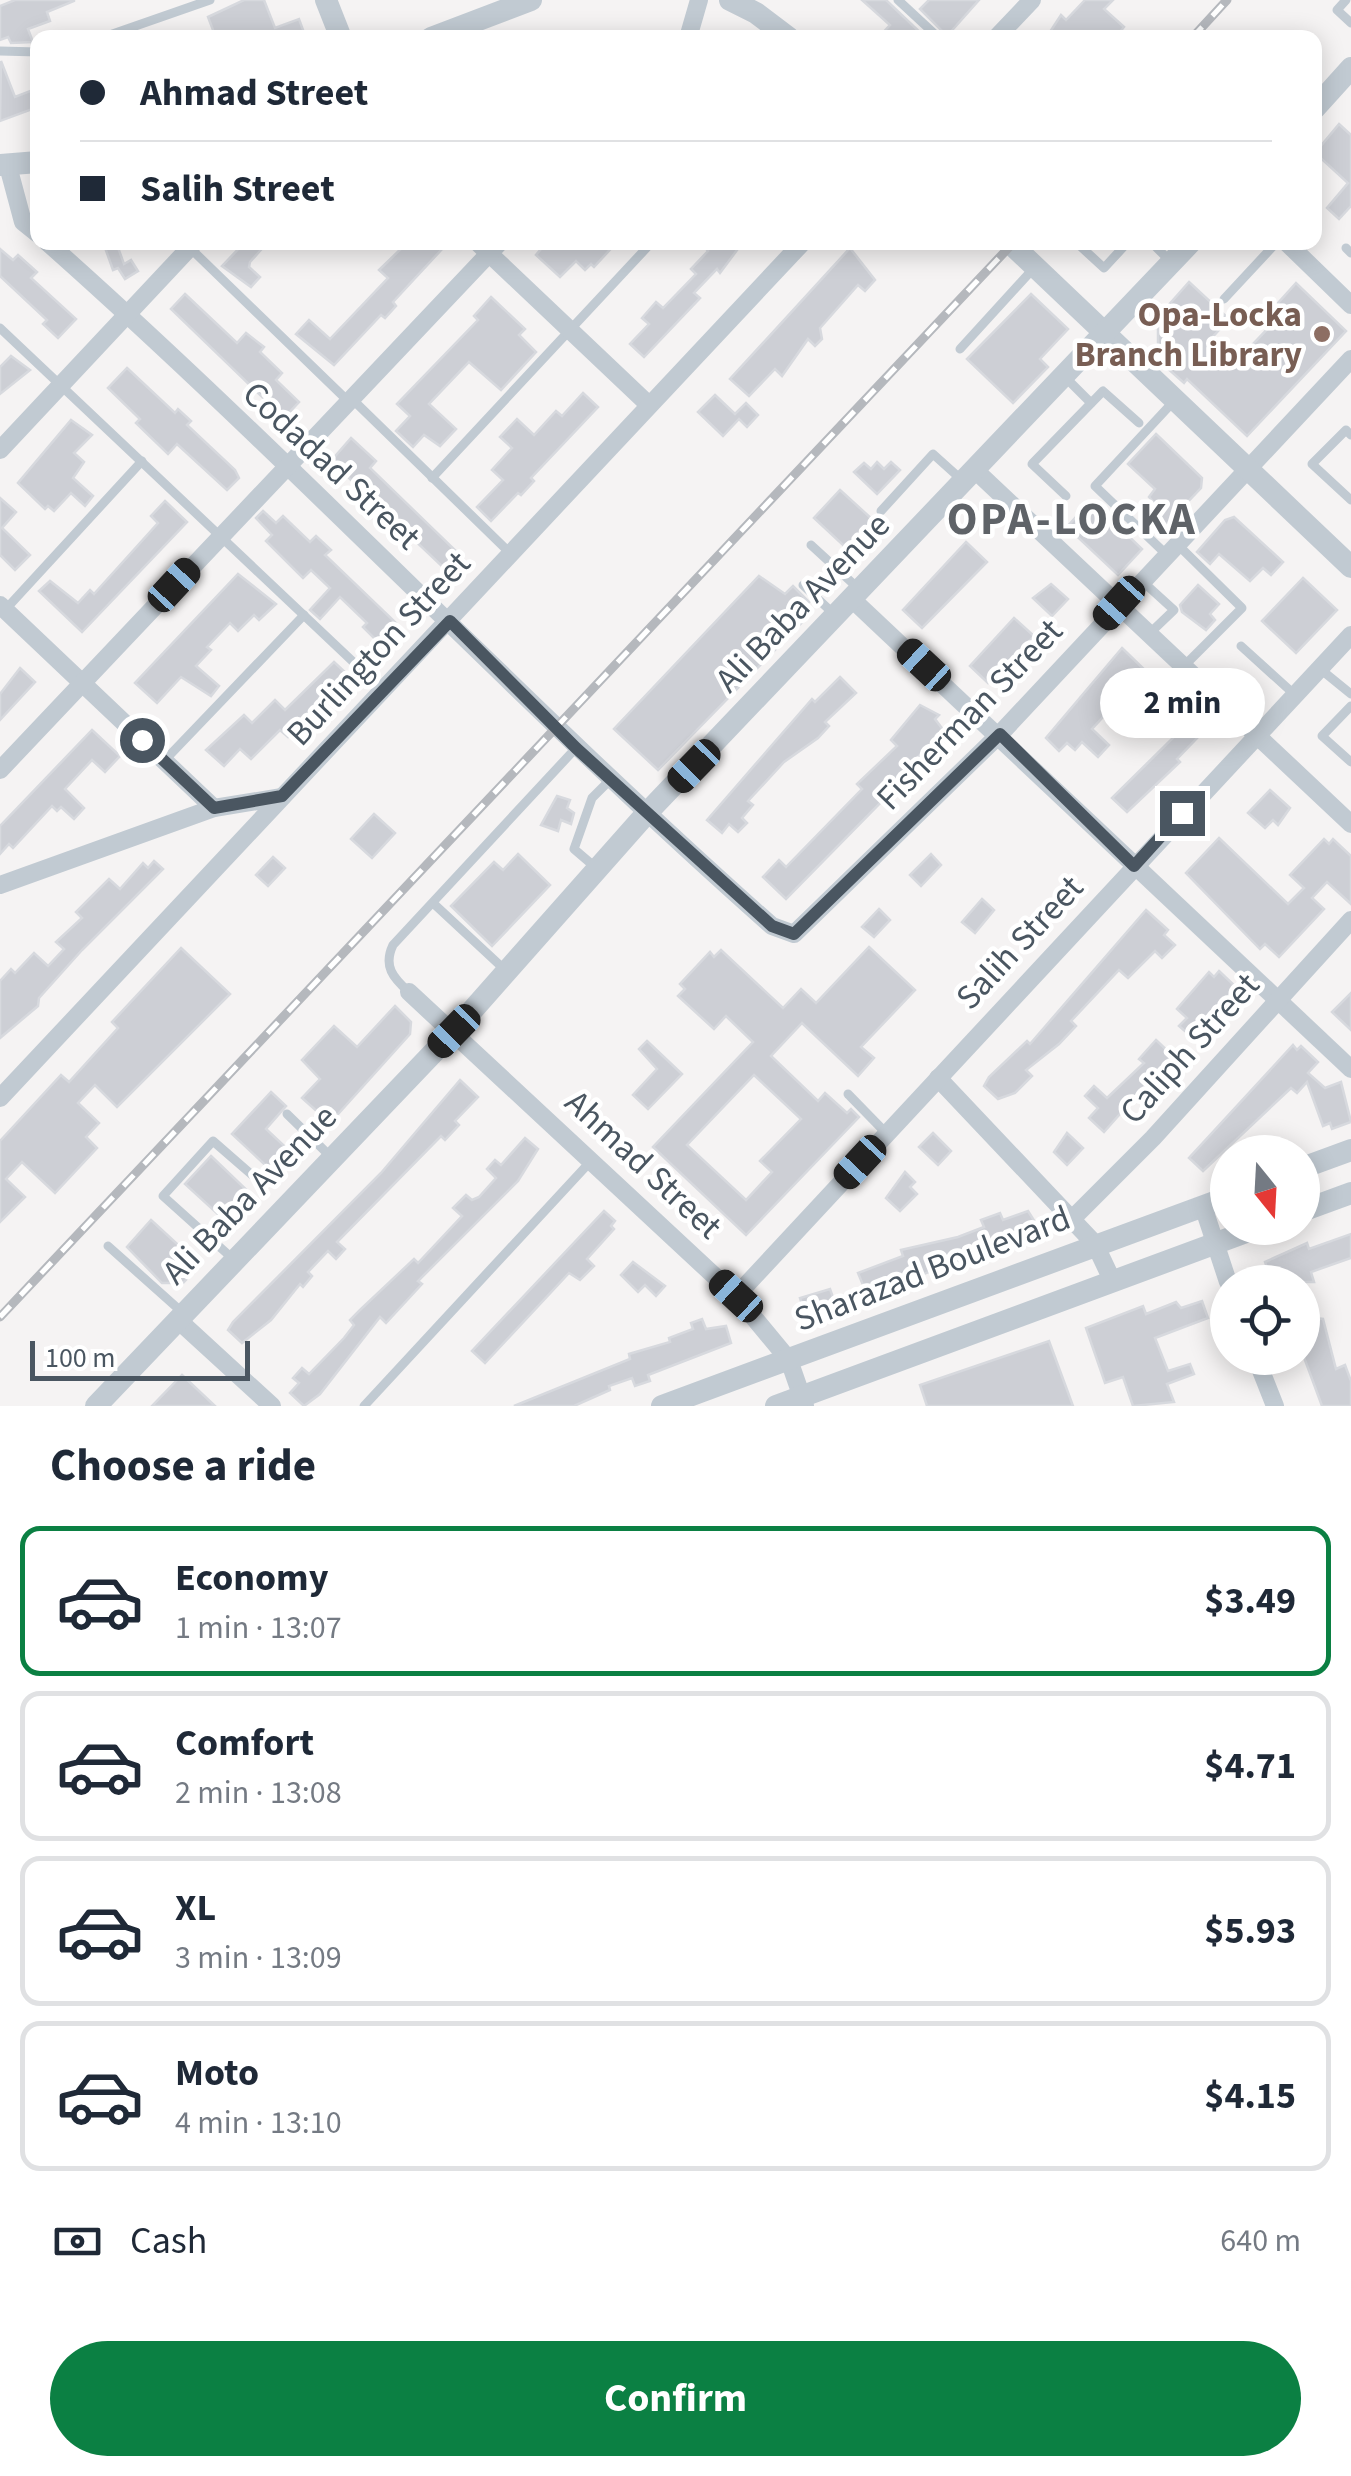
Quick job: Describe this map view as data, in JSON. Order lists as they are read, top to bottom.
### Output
{
  "streets": {
    "street": [
      "Codadad Street",
      "Ali Baba Avenue",
      "Burlington Street",
      "Fisherman Street",
      "Salih Street",
      "Caliph Street",
      "Ahmad Street",
      "Sharazad Boulevard"
    ]
  },
  "crossings": [
    ["Codadad Street", "Ali Baba Avenue"],
    ["Codadad Street", "Burlington Street"],
    ["Codadad Street", "Fisherman Street"],
    ["Ali Baba Avenue", "Ahmad Street"],
    ["Salih Street", "Ahmad Street"],
    ["Ahmad Street", "Sharazad Boulevard"]
  ],
  "districts": ["OPA-LOCKA"],
  "places": ["Opa-Locka Branch Library"],
  "scale_bar": "100 m",
  "north": "bottom",
  "page": {
    "banner": ["Ahmad Street", "Salih Street"],
    "bubble": "2 min",
    "scale": "100 m",
    "heading": "Choose a ride",
    "list": [
      {
        "name": "Economy",
        "note": "1 min · 13:07",
        "value": "$3.49"
      },
      {
        "name": "Comfort",
        "note": "2 min · 13:08",
        "value": "$4.71"
      },
      {
        "name": "XL",
        "note": "3 min · 13:09",
        "value": "$5.93"
      },
      {
        "name": "Moto",
        "note": "4 min · 13:10",
        "value": "$4.15"
      }
    ],
    "pay": ["Cash", "640 m"],
    "buttons": "Confirm"
  }
}
